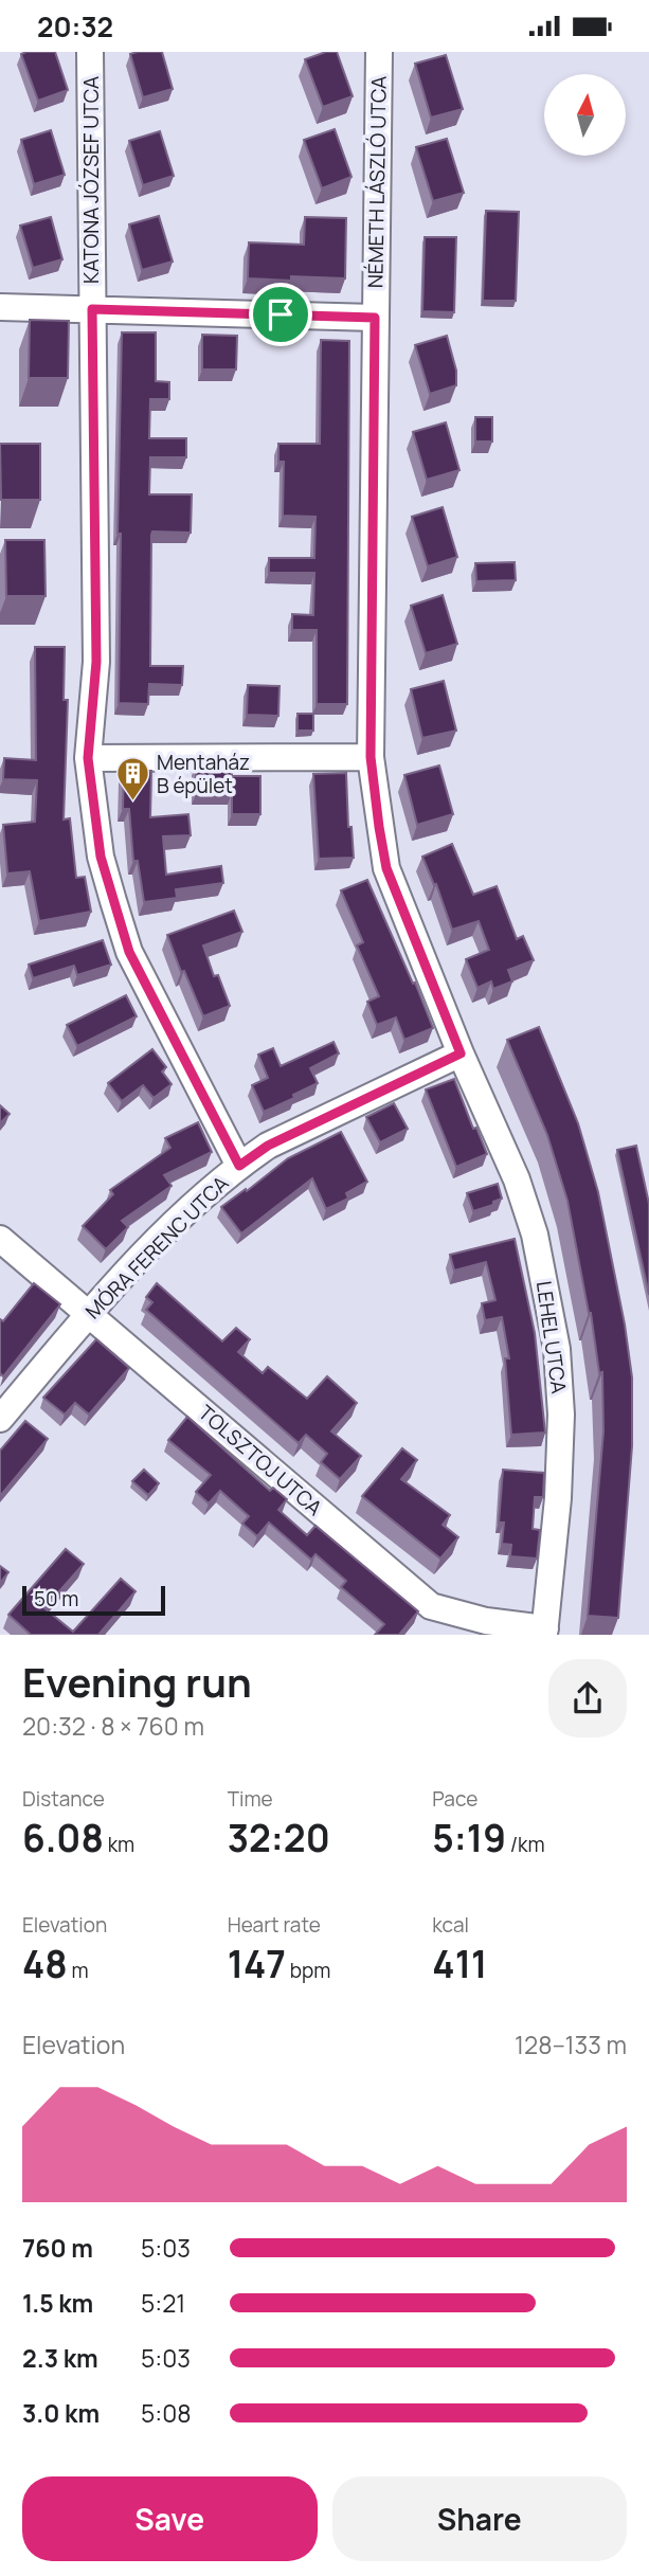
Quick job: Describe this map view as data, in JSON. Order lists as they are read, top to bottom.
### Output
{
  "streets": {
    "street": [
      "KATONA JÓZSEF UTCA",
      "NÉMETH LÁSZLÓ UTCA",
      "MÓRA FERENC UTCA",
      "LEHEL UTCA",
      "TOLSZTOJ UTCA"
    ]
  },
  "crossings": [
    ["KATONA JÓZSEF UTCA", "MÓRA FERENC UTCA"],
    ["NÉMETH LÁSZLÓ UTCA", "MÓRA FERENC UTCA"],
    ["NÉMETH LÁSZLÓ UTCA", "LEHEL UTCA"],
    ["MÓRA FERENC UTCA", "LEHEL UTCA"],
    ["MÓRA FERENC UTCA", "TOLSZTOJ UTCA"],
    ["LEHEL UTCA", "TOLSZTOJ UTCA"]
  ],
  "places": {
    "building": ["Mentaház B épület"]
  },
  "scale_bar": "50 m",
  "north": "top",
  "page": {
    "status": "20:32",
    "scale": "50 m",
    "heading": ["Evening run", "20:32 · 8 × 760 m"],
    "stats": [
      ["Distance", "6.08 km"],
      ["Time", "32:20"],
      ["Pace", "5:19 /km"],
      ["Elevation", "48 m"],
      ["Heart rate", "147 bpm"],
      ["kcal", "411"]
    ],
    "chart": ["Elevation", "128–133 m"],
    "list": [
      {
        "name": "760 m",
        "note": "5:03"
      },
      {
        "name": "1.5 km",
        "note": "5:21"
      },
      {
        "name": "2.3 km",
        "note": "5:03"
      },
      {
        "name": "3.0 km",
        "note": "5:08"
      }
    ],
    "buttons": ["Save", "Share"]
  }
}
